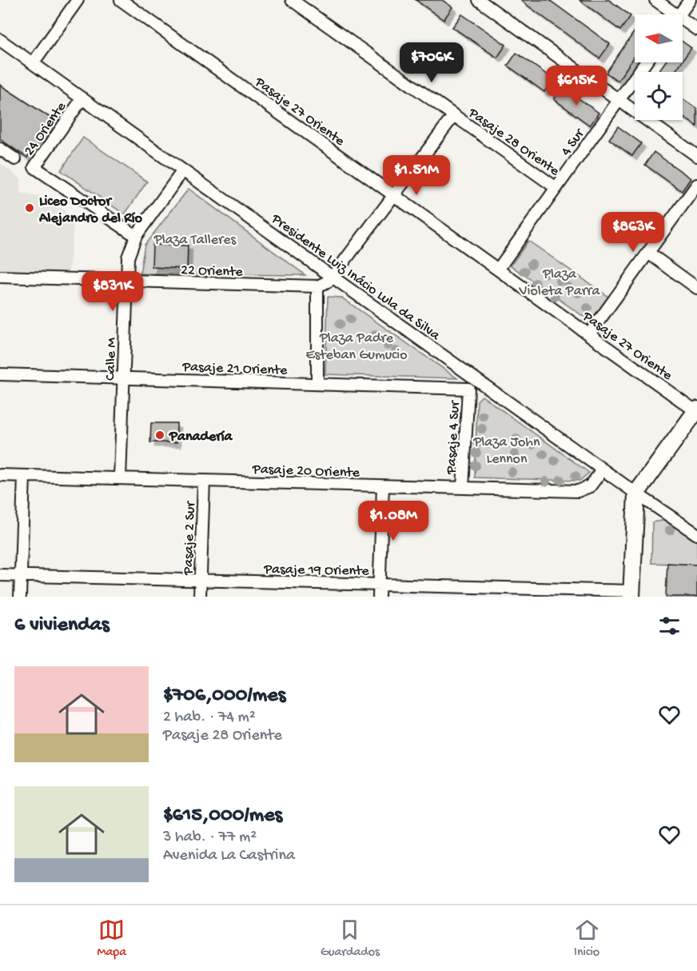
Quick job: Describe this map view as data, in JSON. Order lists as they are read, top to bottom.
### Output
{
  "streets": {
    "street": [
      "Pasaje 27 Oriente",
      "24 Oriente",
      "Pasaje 28 Oriente",
      "4 Sur",
      "22 Oriente",
      "Presidente Luiz Inácio Lula da Silva",
      "Calle M",
      "Pasaje 21 Oriente",
      "Pasaje 4 Sur",
      "Pasaje 20 Oriente",
      "Pasaje 2 Sur",
      "Pasaje 19 Oriente"
    ]
  },
  "crossings": [
    ["Pasaje 27 Oriente", "4 Sur"],
    ["24 Oriente", "Presidente Luiz Inácio Lula da Silva"],
    ["24 Oriente", "Calle M"],
    ["Pasaje 28 Oriente", "4 Sur"],
    ["22 Oriente", "Calle M"],
    ["Presidente Luiz Inácio Lula da Silva", "Calle M"],
    ["Presidente Luiz Inácio Lula da Silva", "Pasaje 20 Oriente"],
    ["Calle M", "Pasaje 21 Oriente"],
    ["Calle M", "Pasaje 20 Oriente"],
    ["Pasaje 21 Oriente", "Pasaje 4 Sur"],
    ["Pasaje 4 Sur", "Pasaje 20 Oriente"],
    ["Pasaje 20 Oriente", "Pasaje 2 Sur"],
    ["Pasaje 2 Sur", "Pasaje 19 Oriente"]
  ],
  "parks": [
    "Plaza Talleres",
    "Plaza Violeta Parra",
    "Plaza Padre Esteban Gumucio",
    "Plaza John Lennon"
  ],
  "places": ["Liceo Doctor Alejandro del Río", "Panadería"],
  "north": "left",
  "page": {
    "price": [
      "$706K",
      "$615K",
      "$1.51M",
      "$863K",
      "$831K",
      "$1.08M"
    ],
    "heading": "6 viviendas",
    "list": [
      {
        "name": "$706,000/mes",
        "note": "2 hab. · 74 m² · Pasaje 28 Oriente"
      },
      {
        "name": "$615,000/mes",
        "note": "3 hab. · 77 m² · Avenida La Castrina"
      }
    ],
    "tabs": ["Mapa", "Guardados", "Inicio"]
  }
}
